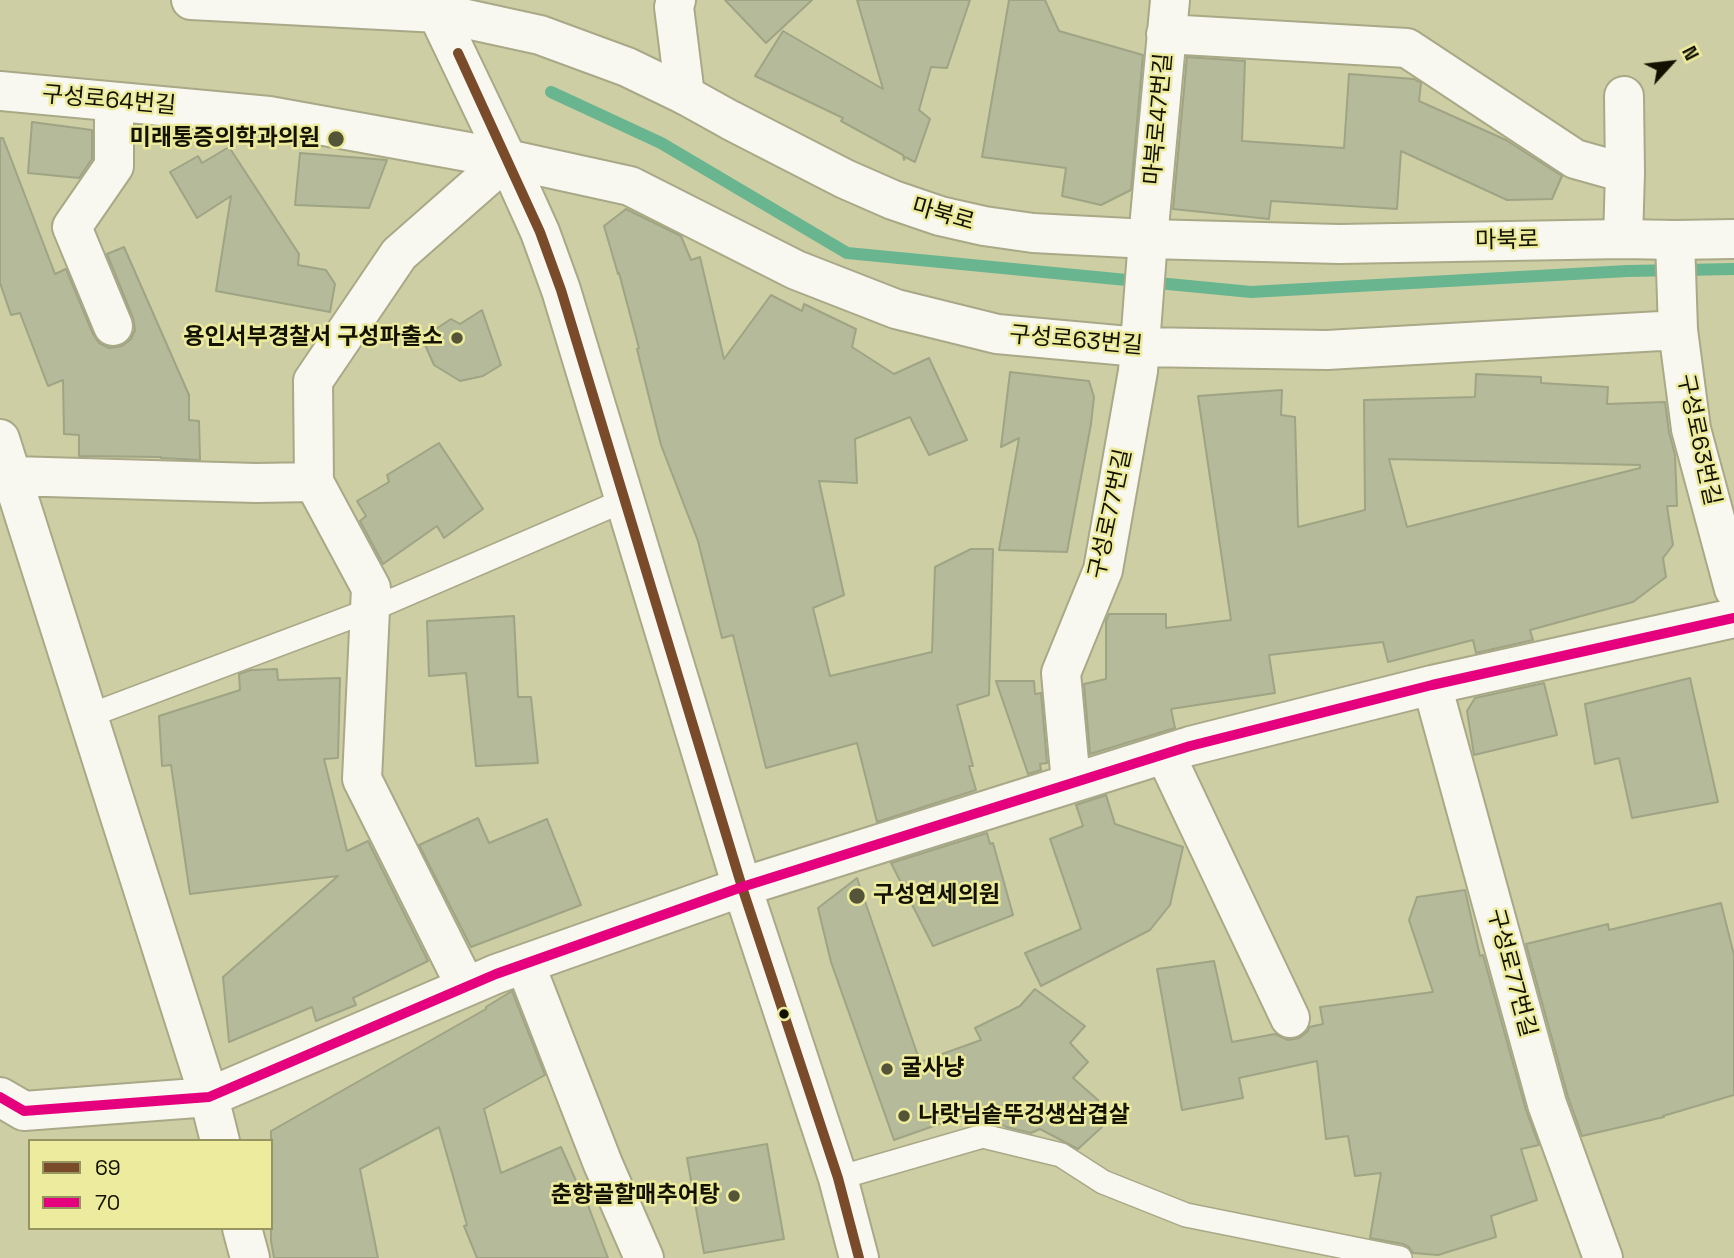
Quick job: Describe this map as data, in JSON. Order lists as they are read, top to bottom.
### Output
{
  "streets": {
    "street": [
      "구성로64번길",
      "마북로47번길",
      "마북로",
      "구성로63번길",
      "구성로77번길"
    ]
  },
  "crossings": [
    ["구성로64번길", "구성로63번길"],
    ["마북로47번길", "마북로"],
    ["마북로47번길", "구성로77번길"],
    ["마북로", "구성로63번길"],
    ["마북로", "구성로77번길"],
    ["구성로63번길", "구성로77번길"]
  ],
  "places": [
    "미래통증의학과의원",
    "용인서부경찰서 구성파출소",
    "구성연세의원",
    "굴사냥",
    "나랏님솥뚜겅생삼겹살",
    "춘향골할매추어탕"
  ],
  "lines": ["transit line 69", "transit line 70"],
  "legend": ["69", "70"],
  "north": "top right"
}
